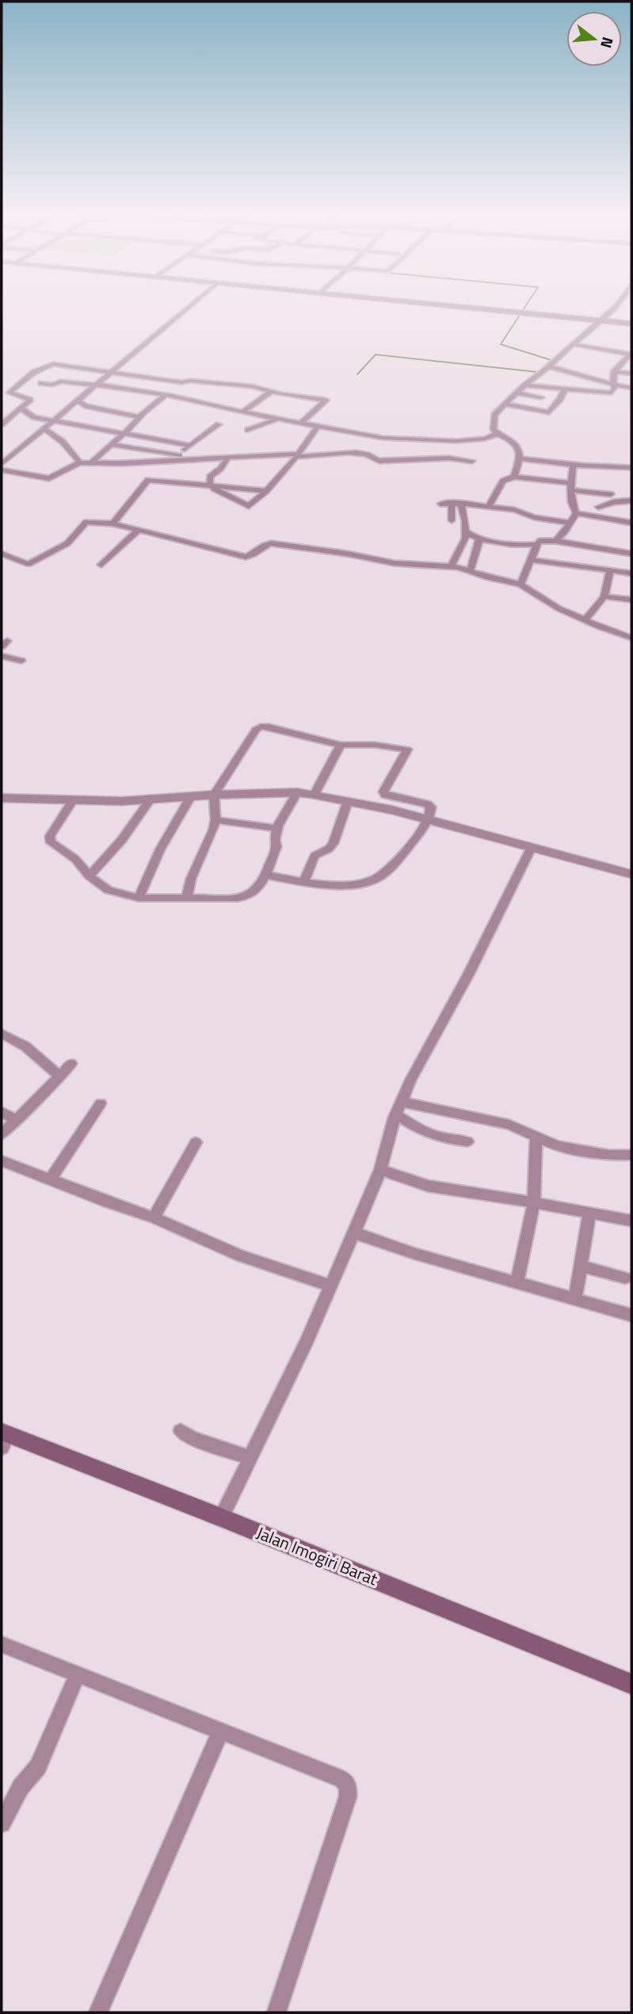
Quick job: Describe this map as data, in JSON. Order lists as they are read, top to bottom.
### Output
{
  "streets": {
    "main road": ["Jalan Imogiri Barat"]
  },
  "north": "right"
}
